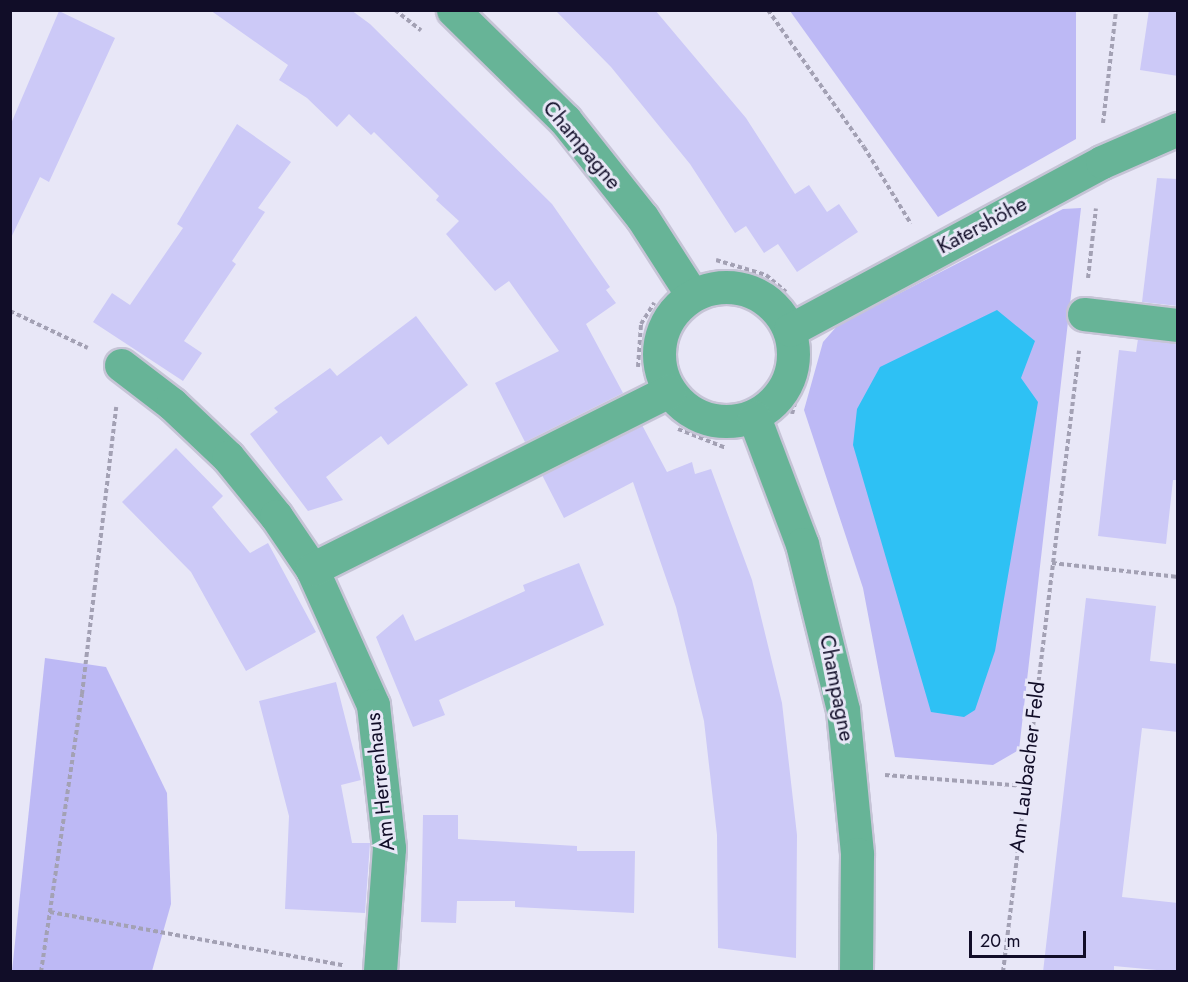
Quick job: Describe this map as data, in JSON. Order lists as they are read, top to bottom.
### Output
{
  "streets": {
    "street": ["Champagne", "Katershöhe", "Am Herrenhaus"],
    "path": ["Am Laubacher Feld"]
  },
  "crossings": [
    ["Champagne", "Katershöhe"],
    ["Katershöhe", "Am Laubacher Feld"]
  ],
  "scale_bar": "20 m"
}
